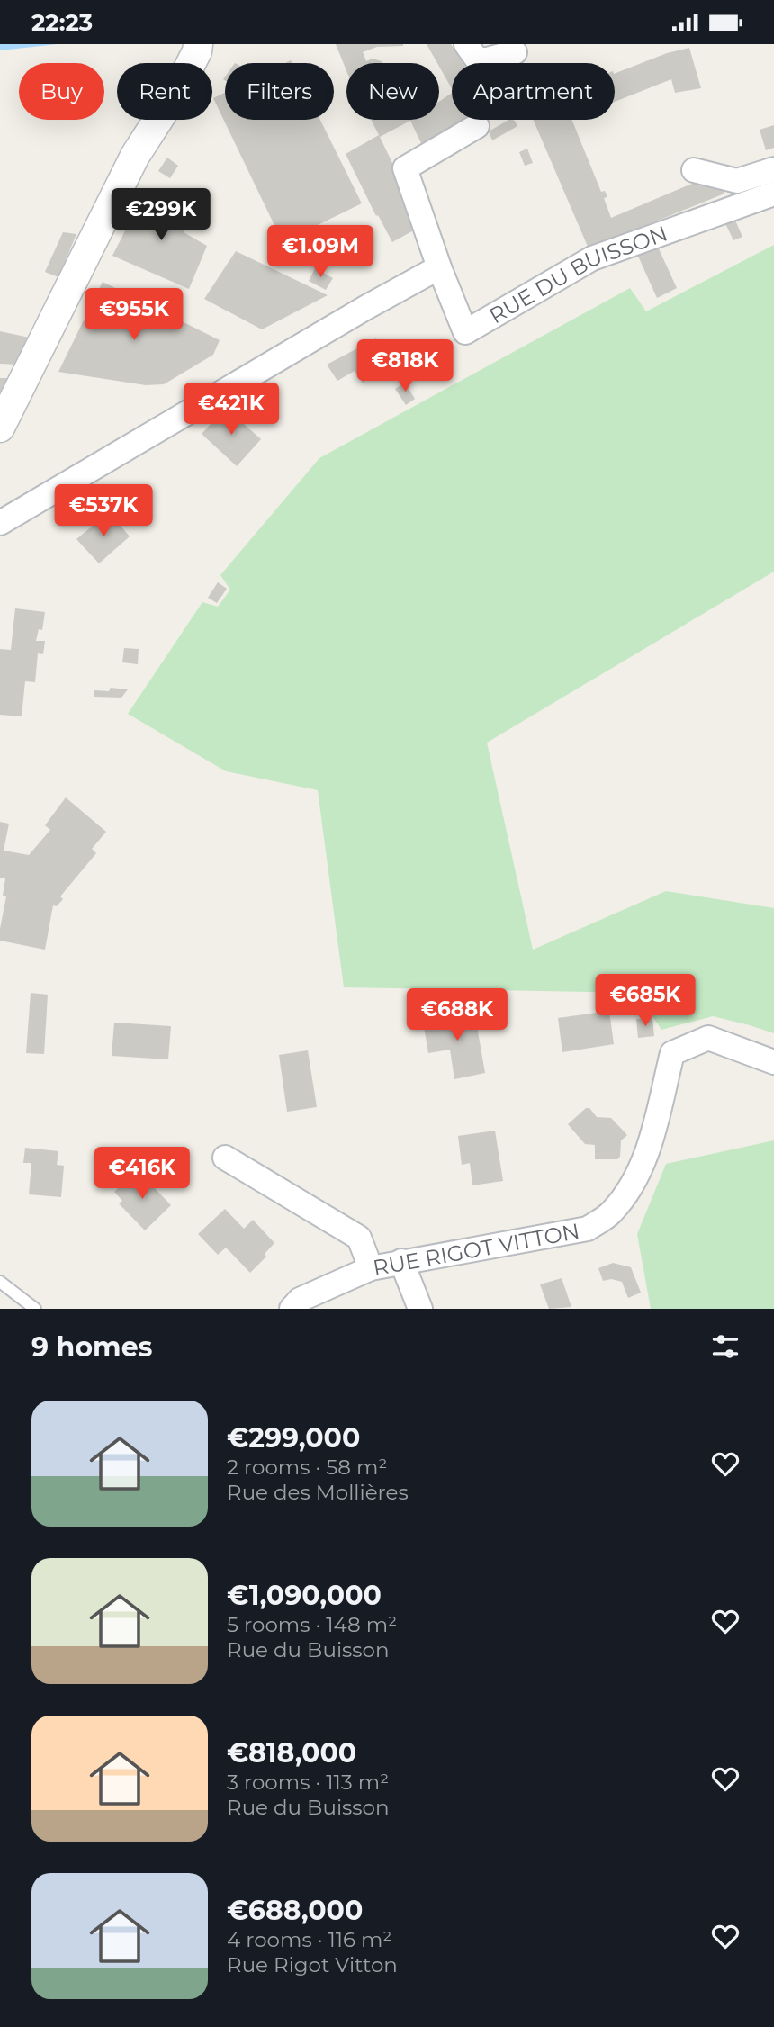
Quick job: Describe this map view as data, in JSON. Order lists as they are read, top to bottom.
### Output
{
  "streets": {
    "street": ["RUE DU BUISSON", "RUE RIGOT VITTON"]
  },
  "page": {
    "status": "22:23",
    "chip": [
      "Buy",
      "Rent",
      "Filters",
      "New",
      "Apartment"
    ],
    "price": [
      "€299K",
      "€1.09M",
      "€955K",
      "€818K",
      "€421K",
      "€537K",
      "€685K",
      "€688K",
      "€416K"
    ],
    "heading": "9 homes",
    "list": [
      {
        "name": "€299,000",
        "note": "2 rooms · 58 m² · Rue des Mollières"
      },
      {
        "name": "€1,090,000",
        "note": "5 rooms · 148 m² · Rue du Buisson"
      },
      {
        "name": "€818,000",
        "note": "3 rooms · 113 m² · Rue du Buisson"
      },
      {
        "name": "€688,000",
        "note": "4 rooms · 116 m² · Rue Rigot Vitton"
      }
    ]
  }
}
